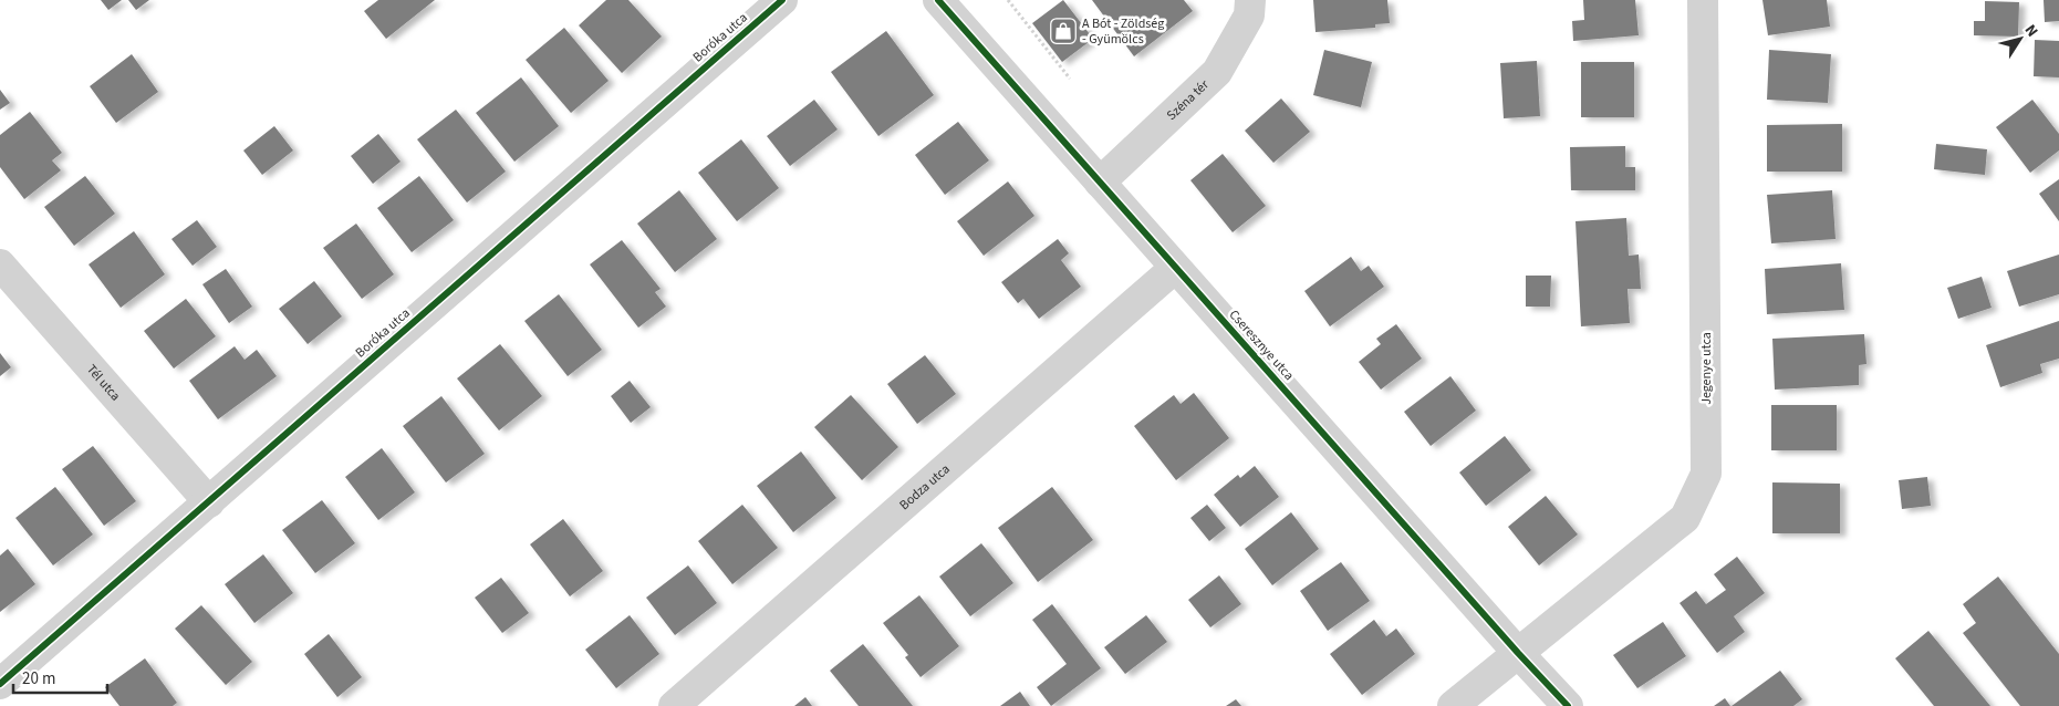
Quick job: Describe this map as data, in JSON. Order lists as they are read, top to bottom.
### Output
{
  "streets": {
    "street": [
      "Boróka utca",
      "Széna tér",
      "Cseresznye utca",
      "Jegenye utca",
      "Tél utca",
      "Bodza utca"
    ]
  },
  "crossings": [
    ["Boróka utca", "Tél utca"],
    ["Széna tér", "Cseresznye utca"],
    ["Cseresznye utca", "Jegenye utca"],
    ["Cseresznye utca", "Bodza utca"]
  ],
  "places": {
    "shop": ["A Bót - Zöldség - Gyümölcs"]
  },
  "scale_bar": "20 m",
  "north": "top right"
}
